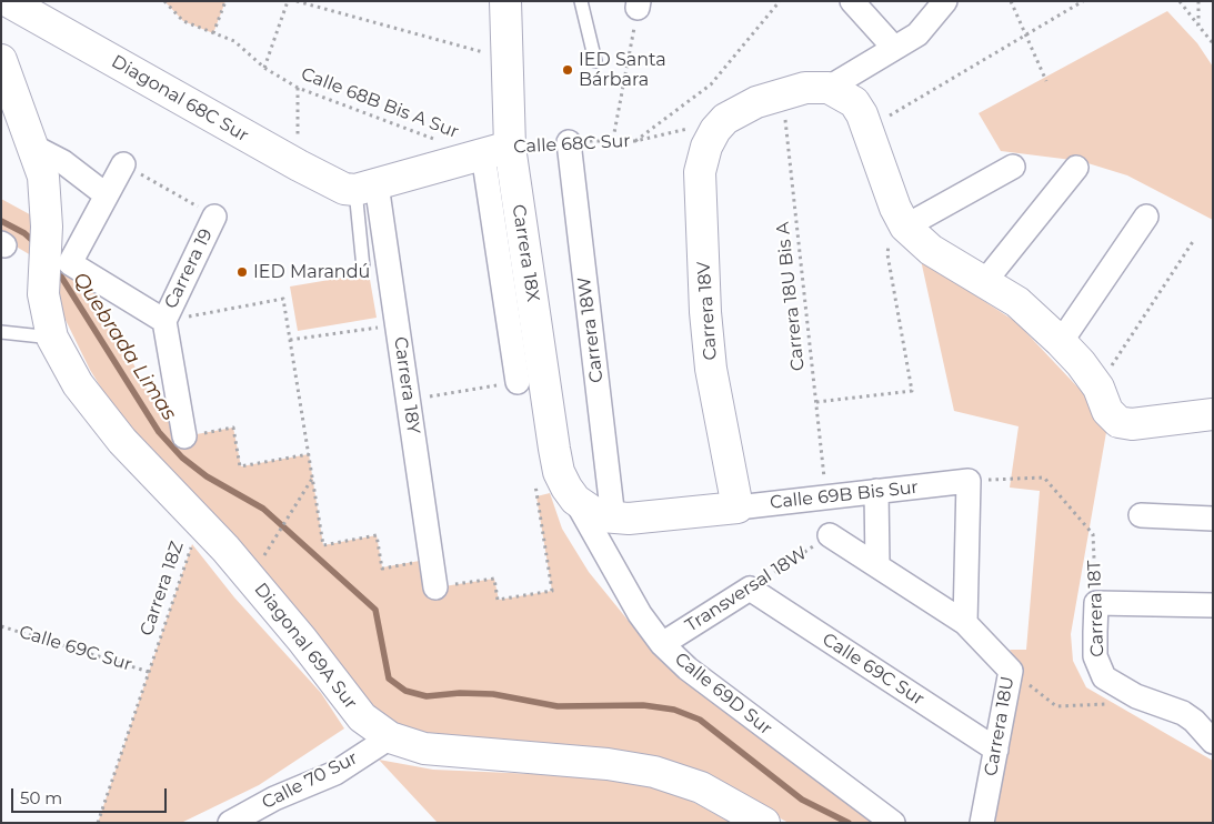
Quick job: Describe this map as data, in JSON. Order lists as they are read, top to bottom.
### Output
{
  "streets": {
    "street": [
      "Diagonal 68C Sur",
      "Carrera 18X",
      "Carrera 19",
      "Carrera 18V",
      "Carrera 18W",
      "Carrera 18Y",
      "Calle 69B Bis Sur",
      "Transversal 18W",
      "Carrera 18T",
      "Diagonal 69A Sur",
      "Calle 69C Sur",
      "Calle 69D Sur",
      "Carrera 18U",
      "Calle 70 Sur"
    ],
    "path": [
      "Calle 68B Bis A Sur",
      "Calle 68C Sur",
      "Carrera 18U Bis A",
      "Carrera 18Z"
    ]
  },
  "crossings": [
    ["Diagonal 68C Sur", "Carrera 18Y"],
    ["Calle 68C Sur", "Carrera 18V"],
    ["Calle 68C Sur", "Carrera 18W"],
    ["Carrera 18X", "Calle 69B Bis Sur"],
    ["Carrera 18X", "Calle 69D Sur"],
    ["Carrera 18U Bis A", "Calle 69B Bis Sur"],
    ["Carrera 18V", "Calle 69B Bis Sur"],
    ["Carrera 18W", "Calle 69B Bis Sur"],
    ["Calle 69B Bis Sur", "Carrera 18T"],
    ["Calle 69B Bis Sur", "Calle 69D Sur"],
    ["Carrera 18Z", "Diagonal 69A Sur"],
    ["Carrera 18Z", "Calle 69C Sur"],
    ["Transversal 18W", "Calle 69C Sur"],
    ["Transversal 18W", "Calle 69D Sur"],
    ["Transversal 18W", "Carrera 18U"],
    ["Diagonal 69A Sur", "Calle 70 Sur"],
    ["Calle 69C Sur", "Carrera 18U"]
  ],
  "water": ["Quebrada Limas"],
  "places": ["IED Santa Bárbara", "IED Marandú"],
  "scale_bar": "50 m"
}
